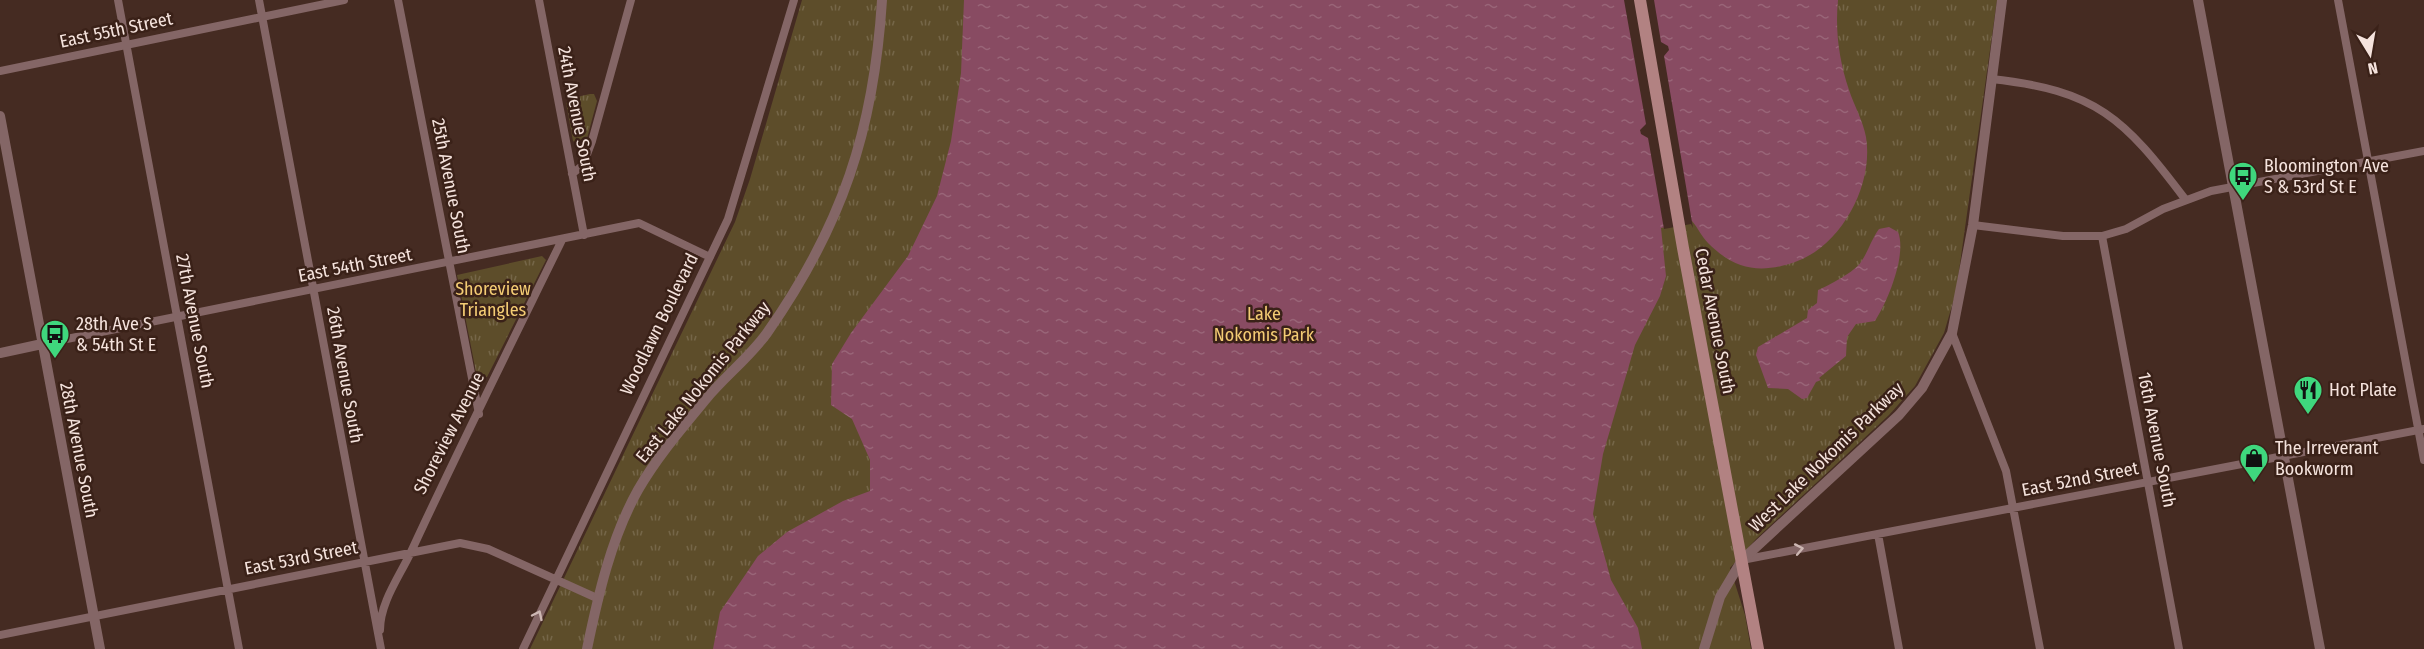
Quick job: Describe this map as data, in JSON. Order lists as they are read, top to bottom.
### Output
{
  "streets": {
    "main road": ["Cedar Avenue South"],
    "street": [
      "East 55th Street",
      "24th Avenue South",
      "25th Avenue South",
      "East 54th Street",
      "27th Avenue South",
      "Woodlawn Boulevard",
      "26th Avenue South",
      "East Lake Nokomis Parkway",
      "Shoreview Avenue",
      "16th Avenue South",
      "28th Avenue South",
      "West Lake Nokomis Parkway",
      "East 52nd Street",
      "East 53rd Street"
    ]
  },
  "crossings": [
    ["East 55th Street", "27th Avenue South"],
    ["East 55th Street", "26th Avenue South"],
    ["24th Avenue South", "East 54th Street"],
    ["25th Avenue South", "East 54th Street"],
    ["25th Avenue South", "Shoreview Avenue"],
    ["East 54th Street", "27th Avenue South"],
    ["East 54th Street", "Woodlawn Boulevard"],
    ["East 54th Street", "26th Avenue South"],
    ["East 54th Street", "Shoreview Avenue"],
    ["East 54th Street", "28th Avenue South"],
    ["27th Avenue South", "East 53rd Street"],
    ["Cedar Avenue South", "West Lake Nokomis Parkway"],
    ["Cedar Avenue South", "East 52nd Street"],
    ["Woodlawn Boulevard", "East 53rd Street"],
    ["26th Avenue South", "Shoreview Avenue"],
    ["26th Avenue South", "East 53rd Street"],
    ["East Lake Nokomis Parkway", "East 53rd Street"],
    ["Shoreview Avenue", "East 53rd Street"],
    ["16th Avenue South", "East 52nd Street"],
    ["28th Avenue South", "East 53rd Street"],
    ["West Lake Nokomis Parkway", "East 52nd Street"]
  ],
  "parks": ["Shoreview Triangles", "Lake Nokomis Park"],
  "places": {
    "bus stop": ["Bloomington Ave S & 53rd St E", "28th Ave S & 54th St E"],
    "restaurant": ["Hot Plate"],
    "shop": ["The Irreverant Bookworm"]
  },
  "north": "bottom"
}
